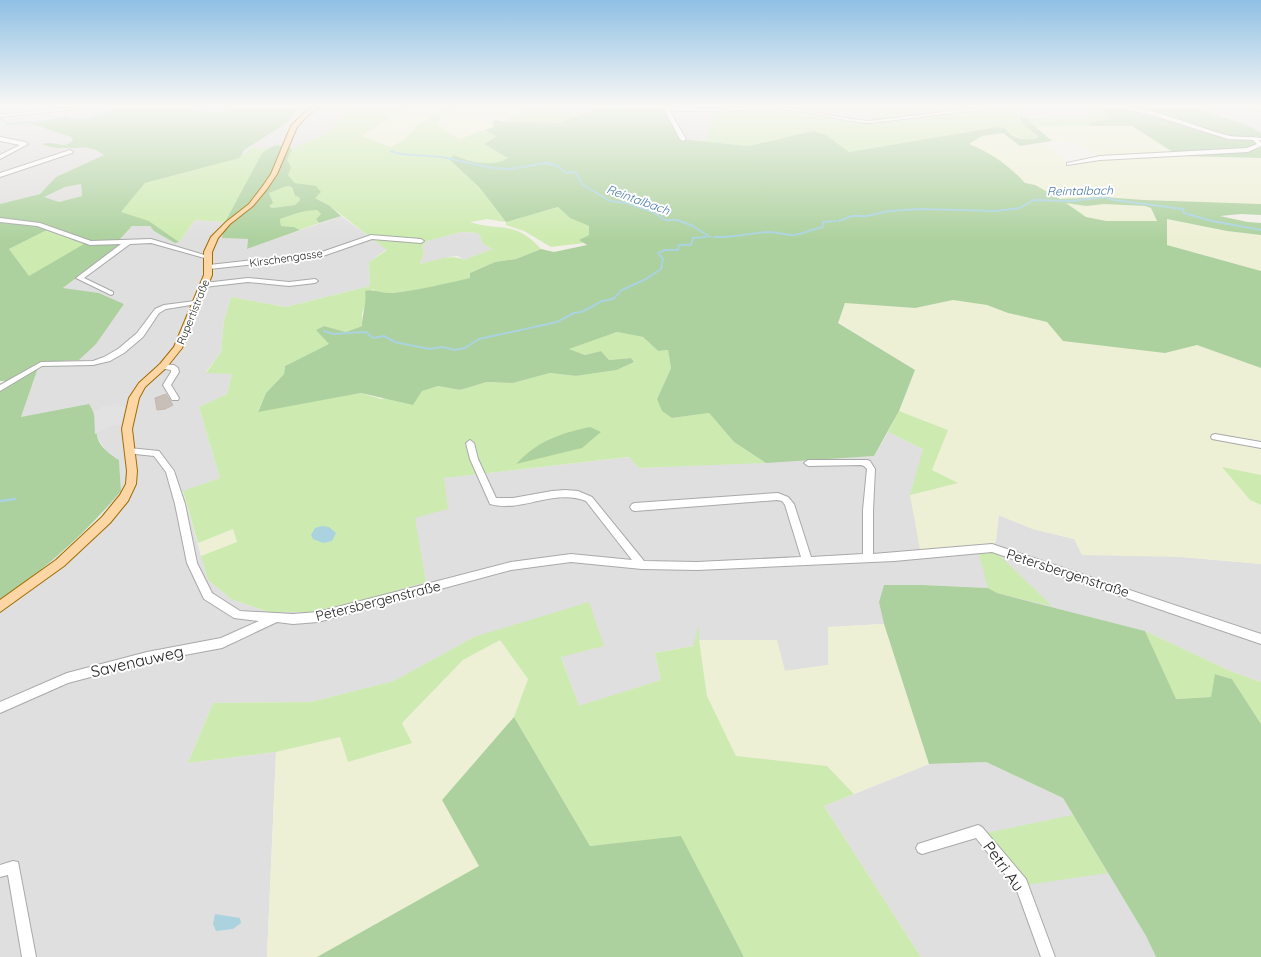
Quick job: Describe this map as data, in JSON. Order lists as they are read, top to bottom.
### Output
{
  "streets": {
    "main road": ["Rupertistraße"],
    "street": [
      "Kirschengasse",
      "Petersbergenstraße",
      "Savenauweg",
      "Petri Au"
    ]
  },
  "crossings": [
    ["Kirschengasse", "Rupertistraße"],
    ["Rupertistraße", "Petersbergenstraße"],
    ["Petersbergenstraße", "Savenauweg"]
  ],
  "water": ["Reintalbach"]
}
